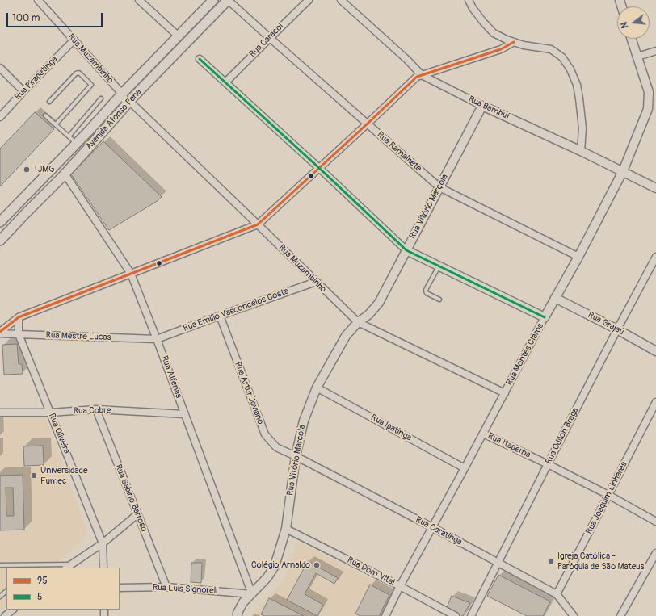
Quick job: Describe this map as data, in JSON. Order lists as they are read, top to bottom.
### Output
{
  "streets": {
    "main road": ["Avenida Afonso Pena"],
    "street": [
      "Rua Caracol",
      "Rua Muzambinho",
      "Rua Pirapetinga",
      "Rua Bambuí",
      "Rua Ramalhete",
      "Rua Vitório Marçola",
      "Rua Emilio Vasconcelos Costa",
      "Rua Grajaú",
      "Rua Mestre Lucas",
      "Rua Montes Claros",
      "Rua Alfenas",
      "Rua Artur Joviano",
      "Rua Cobre",
      "Rua Ipatinga",
      "Rua Oliveira",
      "Rua Odilon Braga",
      "Rua Itapema",
      "Rua Sabino Barroso",
      "Rua Joaquim Linhares",
      "Rua Caratinga",
      "Rua Dom Vital",
      "Rua Luis Signoreli"
    ]
  },
  "crossings": [
    ["Rua Caracol", "Rua Ramalhete"],
    ["Rua Muzambinho", "Rua Pirapetinga"],
    ["Rua Muzambinho", "Avenida Afonso Pena"],
    ["Rua Muzambinho", "Rua Vitório Marçola"],
    ["Rua Muzambinho", "Rua Emilio Vasconcelos Costa"],
    ["Rua Muzambinho", "Rua Montes Claros"],
    ["Rua Bambuí", "Rua Vitório Marçola"],
    ["Rua Bambuí", "Rua Montes Claros"],
    ["Avenida Afonso Pena", "Rua Ramalhete"],
    ["Avenida Afonso Pena", "Rua Alfenas"],
    ["Rua Ramalhete", "Rua Vitório Marçola"],
    ["Rua Ramalhete", "Rua Montes Claros"],
    ["Rua Vitório Marçola", "Rua Alfenas"],
    ["Rua Vitório Marçola", "Rua Artur Joviano"],
    ["Rua Vitório Marçola", "Rua Ipatinga"],
    ["Rua Vitório Marçola", "Rua Caratinga"],
    ["Rua Vitório Marçola", "Rua Dom Vital"],
    ["Rua Vitório Marçola", "Rua Luis Signoreli"],
    ["Rua Emilio Vasconcelos Costa", "Rua Mestre Lucas"],
    ["Rua Emilio Vasconcelos Costa", "Rua Alfenas"],
    ["Rua Emilio Vasconcelos Costa", "Rua Artur Joviano"],
    ["Rua Grajaú", "Rua Montes Claros"],
    ["Rua Grajaú", "Rua Odilon Braga"],
    ["Rua Mestre Lucas", "Rua Alfenas"],
    ["Rua Mestre Lucas", "Rua Oliveira"],
    ["Rua Montes Claros", "Rua Ipatinga"],
    ["Rua Montes Claros", "Rua Itapema"],
    ["Rua Montes Claros", "Rua Caratinga"],
    ["Rua Montes Claros", "Rua Dom Vital"],
    ["Rua Alfenas", "Rua Cobre"],
    ["Rua Alfenas", "Rua Luis Signoreli"],
    ["Rua Artur Joviano", "Rua Caratinga"],
    ["Rua Cobre", "Rua Oliveira"],
    ["Rua Cobre", "Rua Sabino Barroso"],
    ["Rua Odilon Braga", "Rua Itapema"],
    ["Rua Odilon Braga", "Rua Caratinga"],
    ["Rua Itapema", "Rua Joaquim Linhares"],
    ["Rua Sabino Barroso", "Rua Luis Signoreli"],
    ["Rua Joaquim Linhares", "Rua Caratinga"]
  ],
  "places": [
    "TJMG",
    "Universidade Fumec",
    "Igreja Católica - Paróquia de São Mateus",
    "Colégio Arnaldo"
  ],
  "lines": ["transit line 95", "transit line 5"],
  "legend": ["95", "5"],
  "scale_bar": "100 m",
  "north": "left"
}
